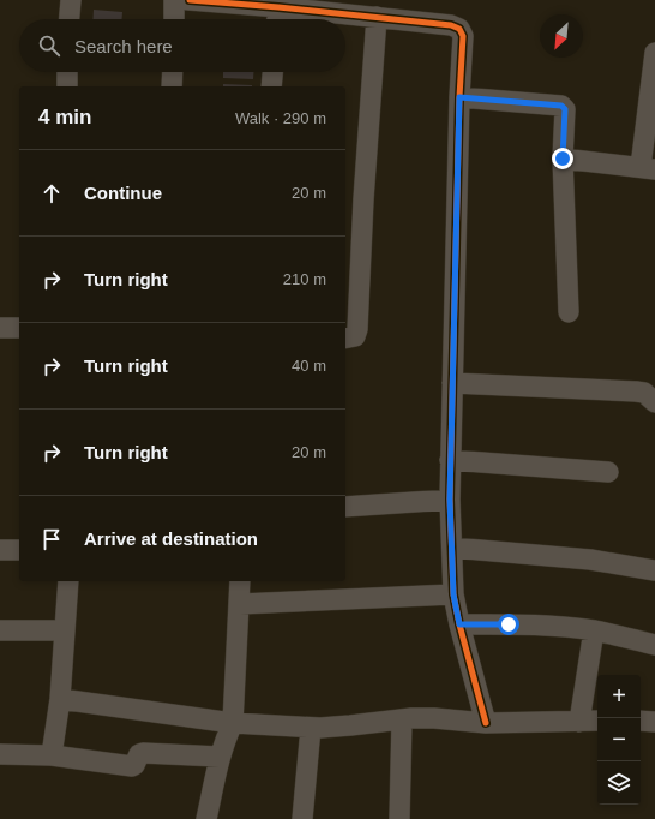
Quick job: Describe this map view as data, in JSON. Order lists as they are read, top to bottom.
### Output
{
  "north": "bottom left",
  "page": {
    "search": "Search here",
    "heading": ["4 min", "Walk · 290 m"],
    "list": [
      ["Continue", "20 m"],
      ["Turn right", "210 m"],
      ["Turn right", "40 m"],
      ["Turn right", "20 m"],
      "Arrive at destination"
    ],
    "map_buttons": ["+", "−"]
  }
}
